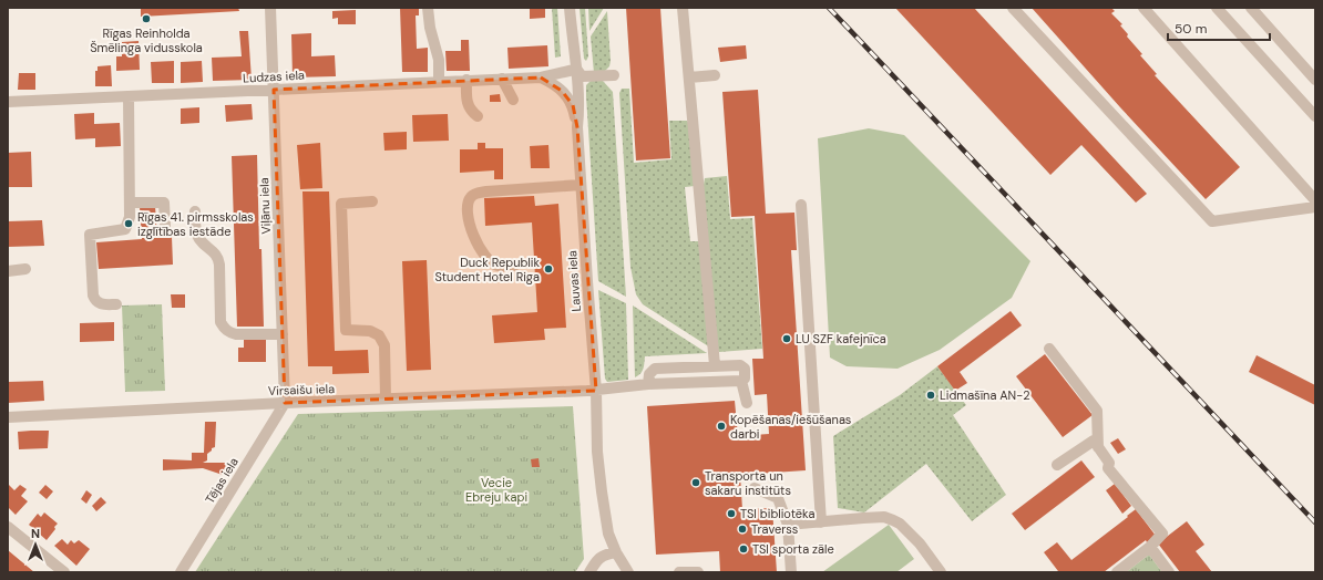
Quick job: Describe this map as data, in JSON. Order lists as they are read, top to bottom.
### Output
{
  "streets": {
    "street": [
      "Ludzas iela",
      "Viļānu iela",
      "Lauvas iela",
      "Virsaišu iela",
      "Tējas iela"
    ]
  },
  "crossings": [
    ["Ludzas iela", "Viļānu iela"],
    ["Ludzas iela", "Lauvas iela"],
    ["Viļānu iela", "Virsaišu iela"],
    ["Viļānu iela", "Tējas iela"],
    ["Lauvas iela", "Virsaišu iela"],
    ["Virsaišu iela", "Tējas iela"]
  ],
  "parks": ["Vecie Ebreju kapi"],
  "places": [
    "Rīgas Reinholda Šmēlinga vidusskola",
    "Rīgas 41. pirmsskolas izglītības iestāde",
    "Duck Republik Student Hotel Riga",
    "LU SZF kafejnīca",
    "Lidmašīna AN-2",
    "Kopēšanas/iešūšanas darbi",
    "Transporta un sakaru institūts",
    "TSI bibliotēka",
    "Traverss",
    "TSI sporta zāle"
  ],
  "scale_bar": "50 m",
  "north": "top"
}
